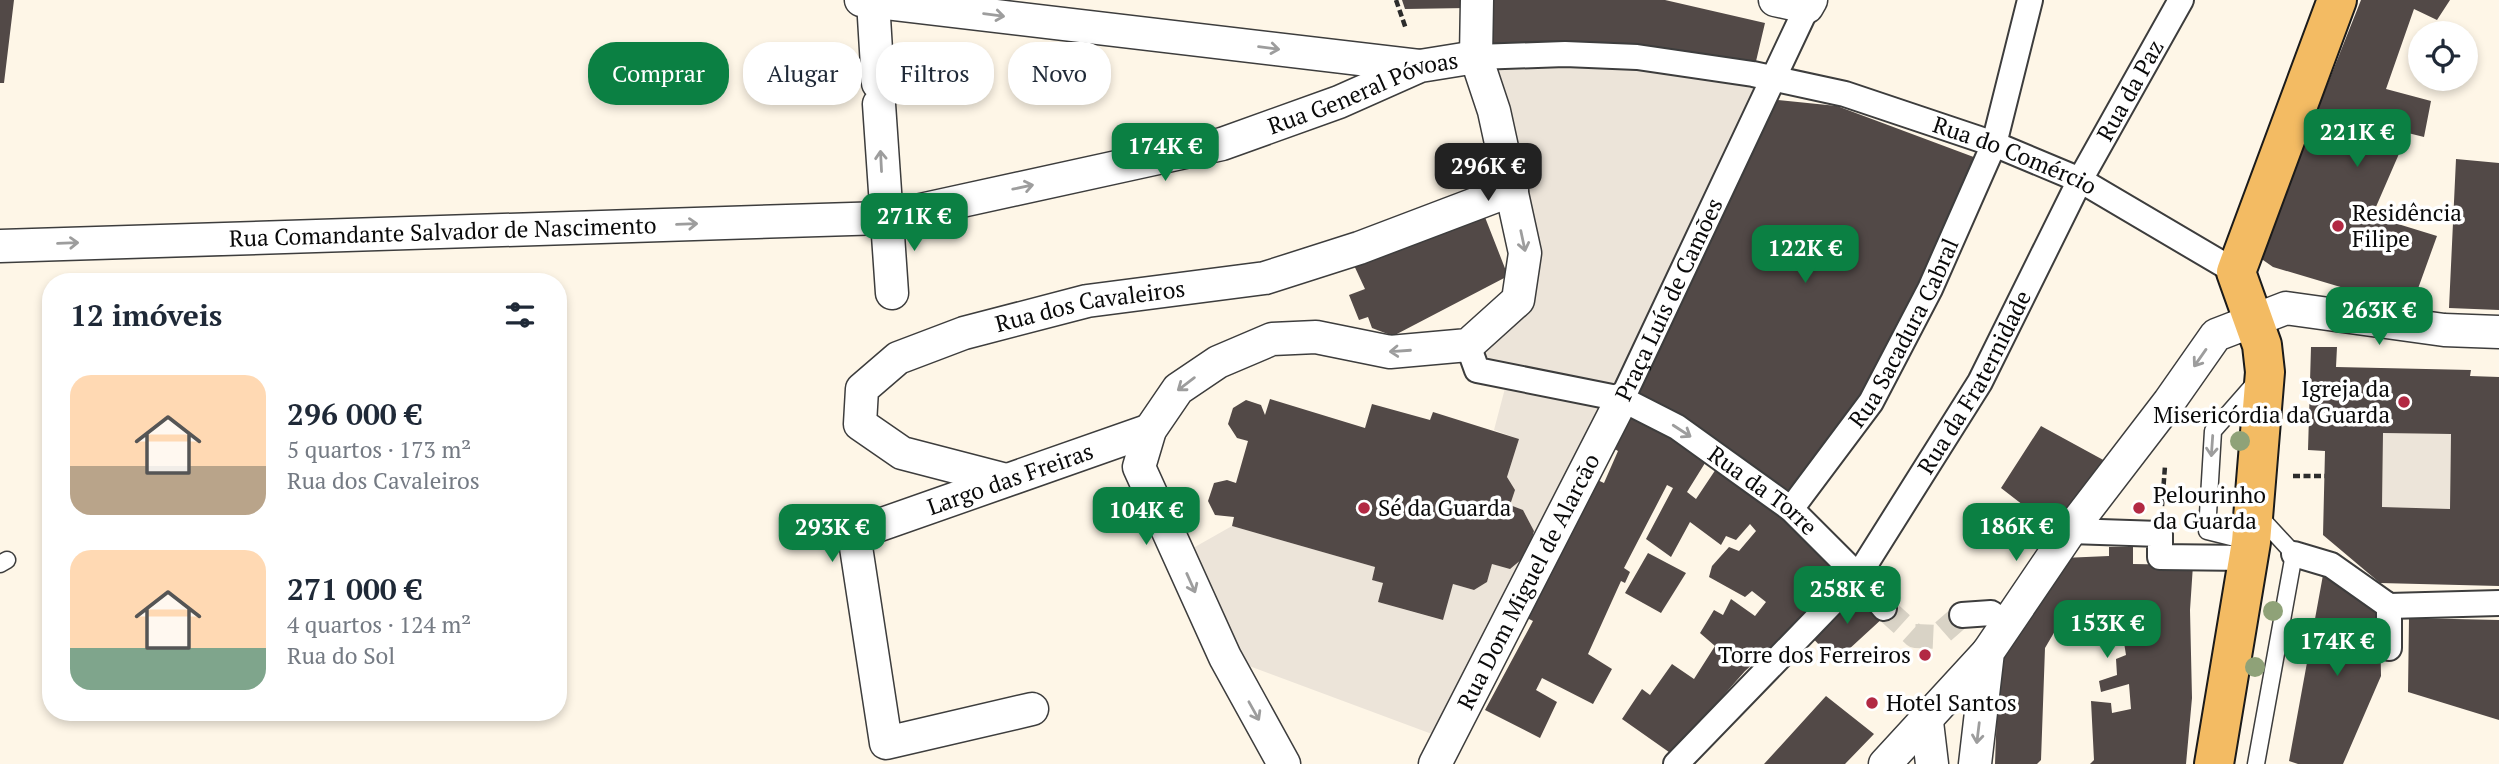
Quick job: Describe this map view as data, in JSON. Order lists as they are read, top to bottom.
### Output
{
  "streets": {
    "street": [
      "Rua da Paz",
      "Rua General Póvoas",
      "Rua do Comércio",
      "Rua Comandante Salvador de Nascimento",
      "Praça Luís de Camões",
      "Rua dos Cavaleiros",
      "Rua Sacadura Cabral",
      "Rua da Fraternidade",
      "Largo das Freiras",
      "Rua da Torre",
      "Rua Dom Miguel de Alarcão"
    ]
  },
  "crossings": [
    ["Rua da Paz", "Rua do Comércio"],
    ["Rua da Paz", "Rua da Fraternidade"],
    ["Rua General Póvoas", "Rua do Comércio"],
    ["Rua General Póvoas", "Rua Comandante Salvador de Nascimento"],
    ["Rua do Comércio", "Praça Luís de Camões"],
    ["Rua do Comércio", "Rua Sacadura Cabral"],
    ["Rua do Comércio", "Rua da Fraternidade"],
    ["Praça Luís de Camões", "Rua da Torre"],
    ["Praça Luís de Camões", "Rua Dom Miguel de Alarcão"],
    ["Rua dos Cavaleiros", "Largo das Freiras"],
    ["Rua Sacadura Cabral", "Rua da Torre"],
    ["Rua da Fraternidade", "Rua da Torre"],
    ["Rua da Torre", "Rua Dom Miguel de Alarcão"]
  ],
  "one_way": ["Rua Comandante Salvador de Nascimento", "Rua da Torre"],
  "places": [
    "Residência Filipe",
    "Igreja da Misericórdia da Guarda",
    "Sé da Guarda",
    "Pelourinho da Guarda",
    "Torre dos Ferreiros",
    "Hotel Santos"
  ],
  "page": {
    "chip": [
      "Comprar",
      "Alugar",
      "Filtros",
      "Novo"
    ],
    "price": [
      "221K €",
      "174K €",
      "296K €",
      "271K €",
      "122K €",
      "263K €",
      "104K €",
      "186K €",
      "293K €",
      "258K €",
      "153K €",
      "174K €"
    ],
    "heading": "12 imóveis",
    "list": [
      {
        "name": "296 000 €",
        "note": "5 quartos · 173 m² · Rua dos Cavaleiros"
      },
      {
        "name": "271 000 €",
        "note": "4 quartos · 124 m² · Rua do Sol"
      }
    ]
  }
}
